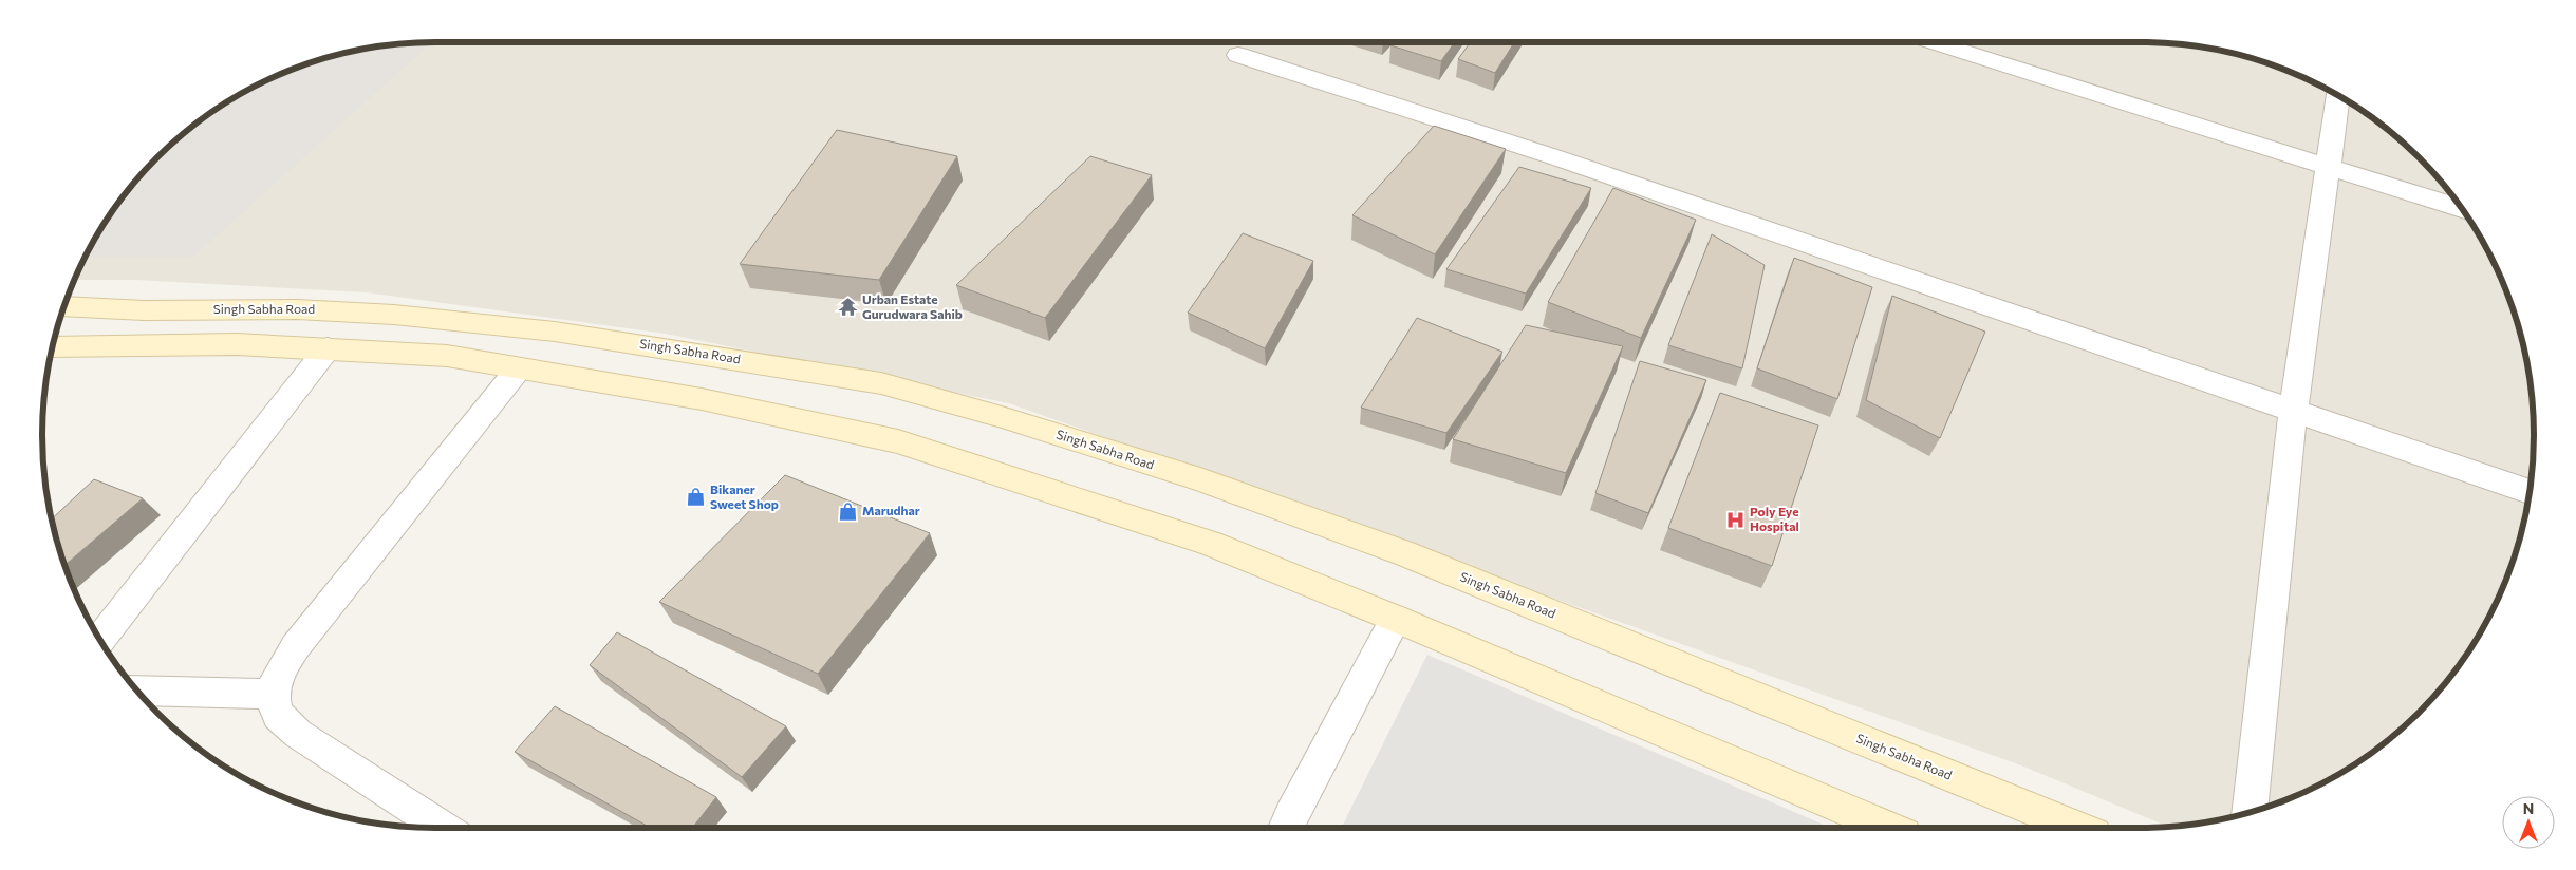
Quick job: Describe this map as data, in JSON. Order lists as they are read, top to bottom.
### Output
{
  "streets": {
    "street": ["Singh Sabha Road"]
  },
  "places": {
    "temple": ["Urban Estate Gurudwara Sahib"],
    "shop": ["Bikaner Sweet Shop", "Marudhar"],
    "hospital": ["Poly Eye Hospital"]
  },
  "north": "top"
}
